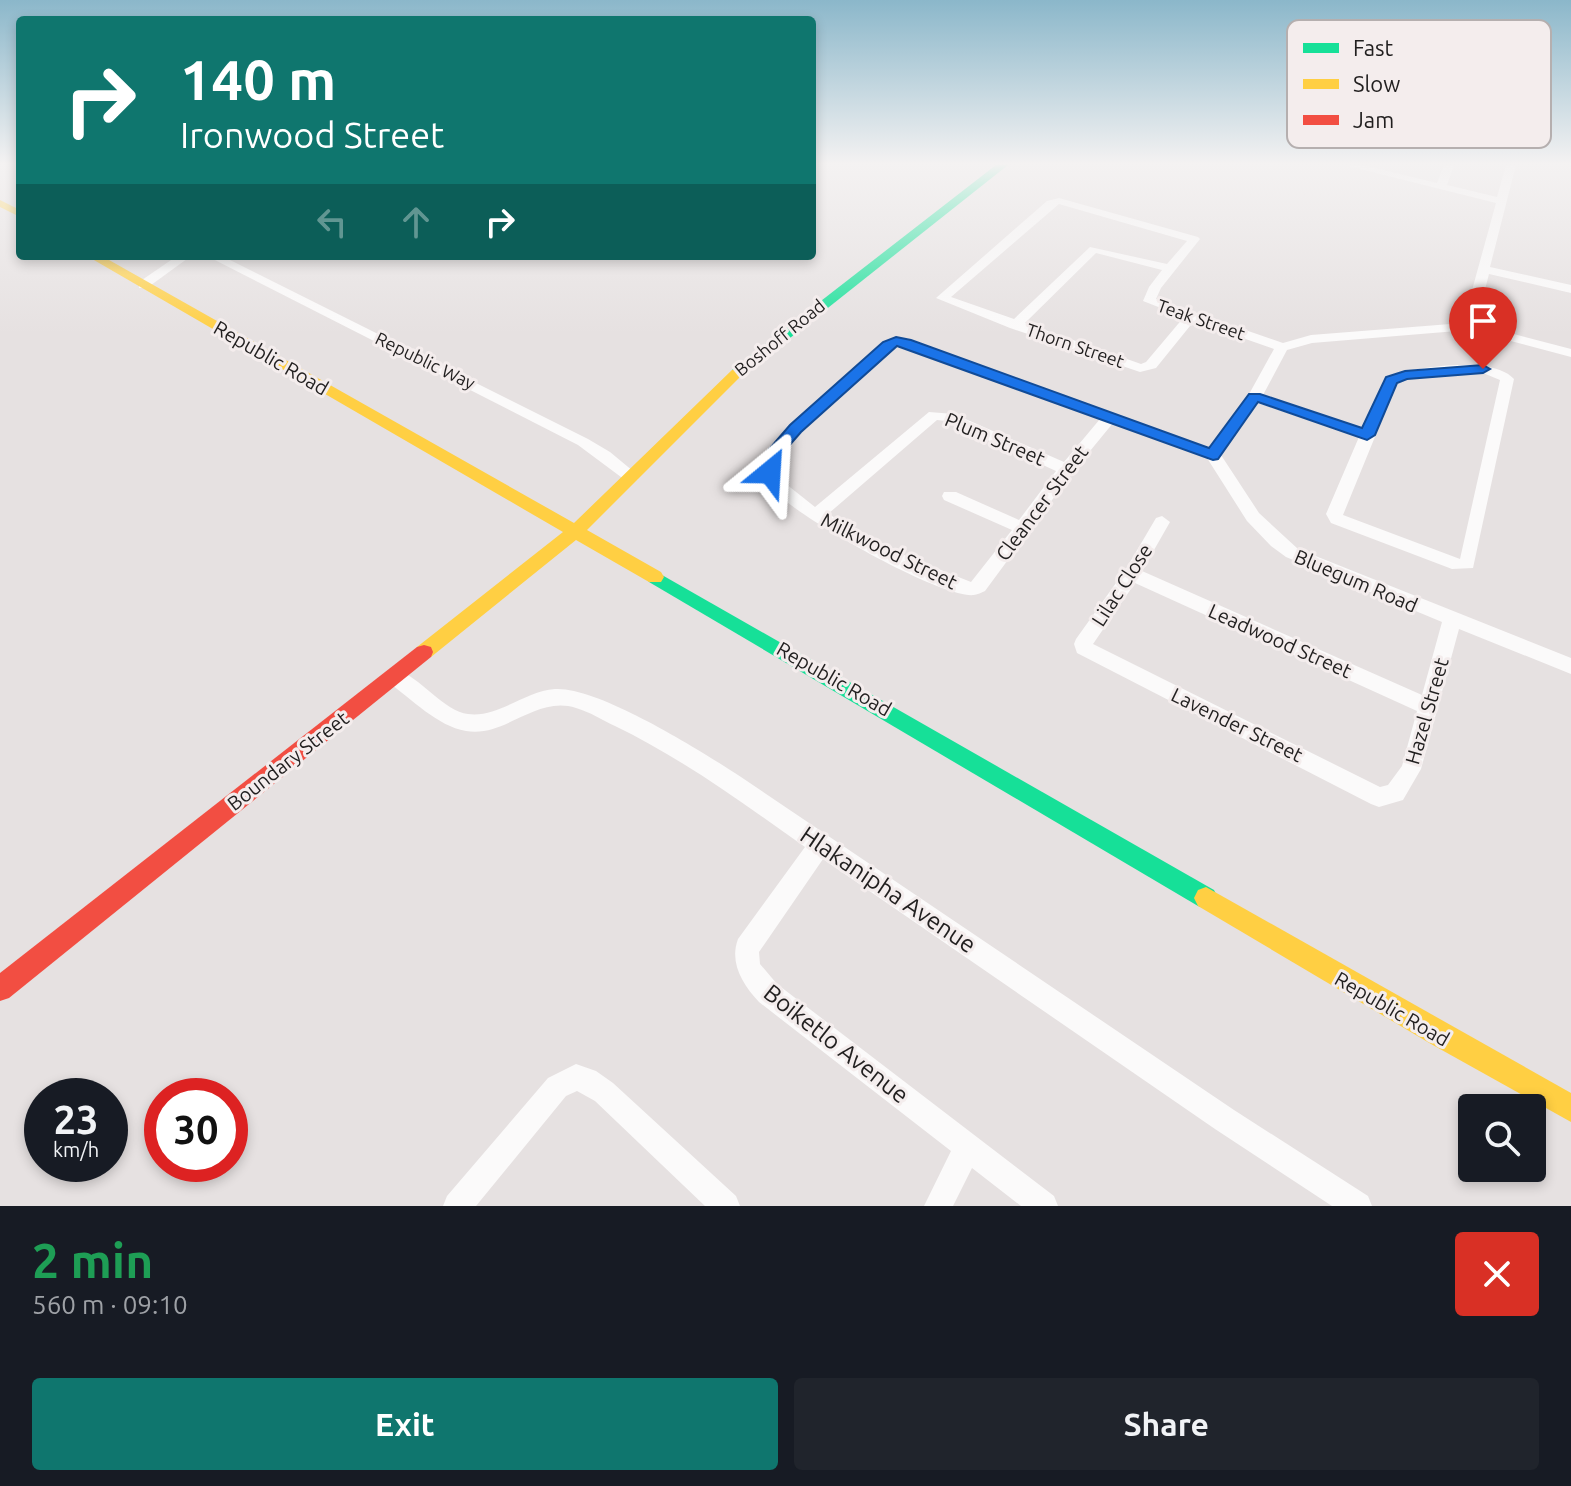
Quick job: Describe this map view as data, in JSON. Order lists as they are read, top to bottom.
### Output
{
  "streets": {
    "street": [
      "Teak Street",
      "Boshoff Road",
      "Thorn Street",
      "Republic Road",
      "Republic Way",
      "Plum Street",
      "Cleancer Street",
      "Milkwood Street",
      "Bluegum Road",
      "Lilac Close",
      "Leadwood Street",
      "Hazel Street",
      "Lavender Street",
      "Boundary Street",
      "Hlakanipha Avenue",
      "Boiketlo Avenue"
    ]
  },
  "crossings": [
    ["Teak Street", "Thorn Street"],
    ["Boshoff Road", "Republic Road"],
    ["Boshoff Road", "Republic Way"],
    ["Boshoff Road", "Boundary Street"],
    ["Republic Road", "Boundary Street"],
    ["Plum Street", "Cleancer Street"],
    ["Plum Street", "Milkwood Street"],
    ["Cleancer Street", "Milkwood Street"],
    ["Bluegum Road", "Hazel Street"],
    ["Lilac Close", "Leadwood Street"],
    ["Lilac Close", "Lavender Street"],
    ["Leadwood Street", "Hazel Street"],
    ["Hazel Street", "Lavender Street"],
    ["Boundary Street", "Hlakanipha Avenue"],
    ["Hlakanipha Avenue", "Boiketlo Avenue"]
  ],
  "legend": ["Fast", "Slow", "Jam"],
  "page": {
    "turn": ["140 m", "Ironwood Street"],
    "speed": "23 km/h",
    "limit": "30",
    "heading": ["2 min", "560 m · 09:10"],
    "buttons": ["Exit", "Share"]
  }
}
